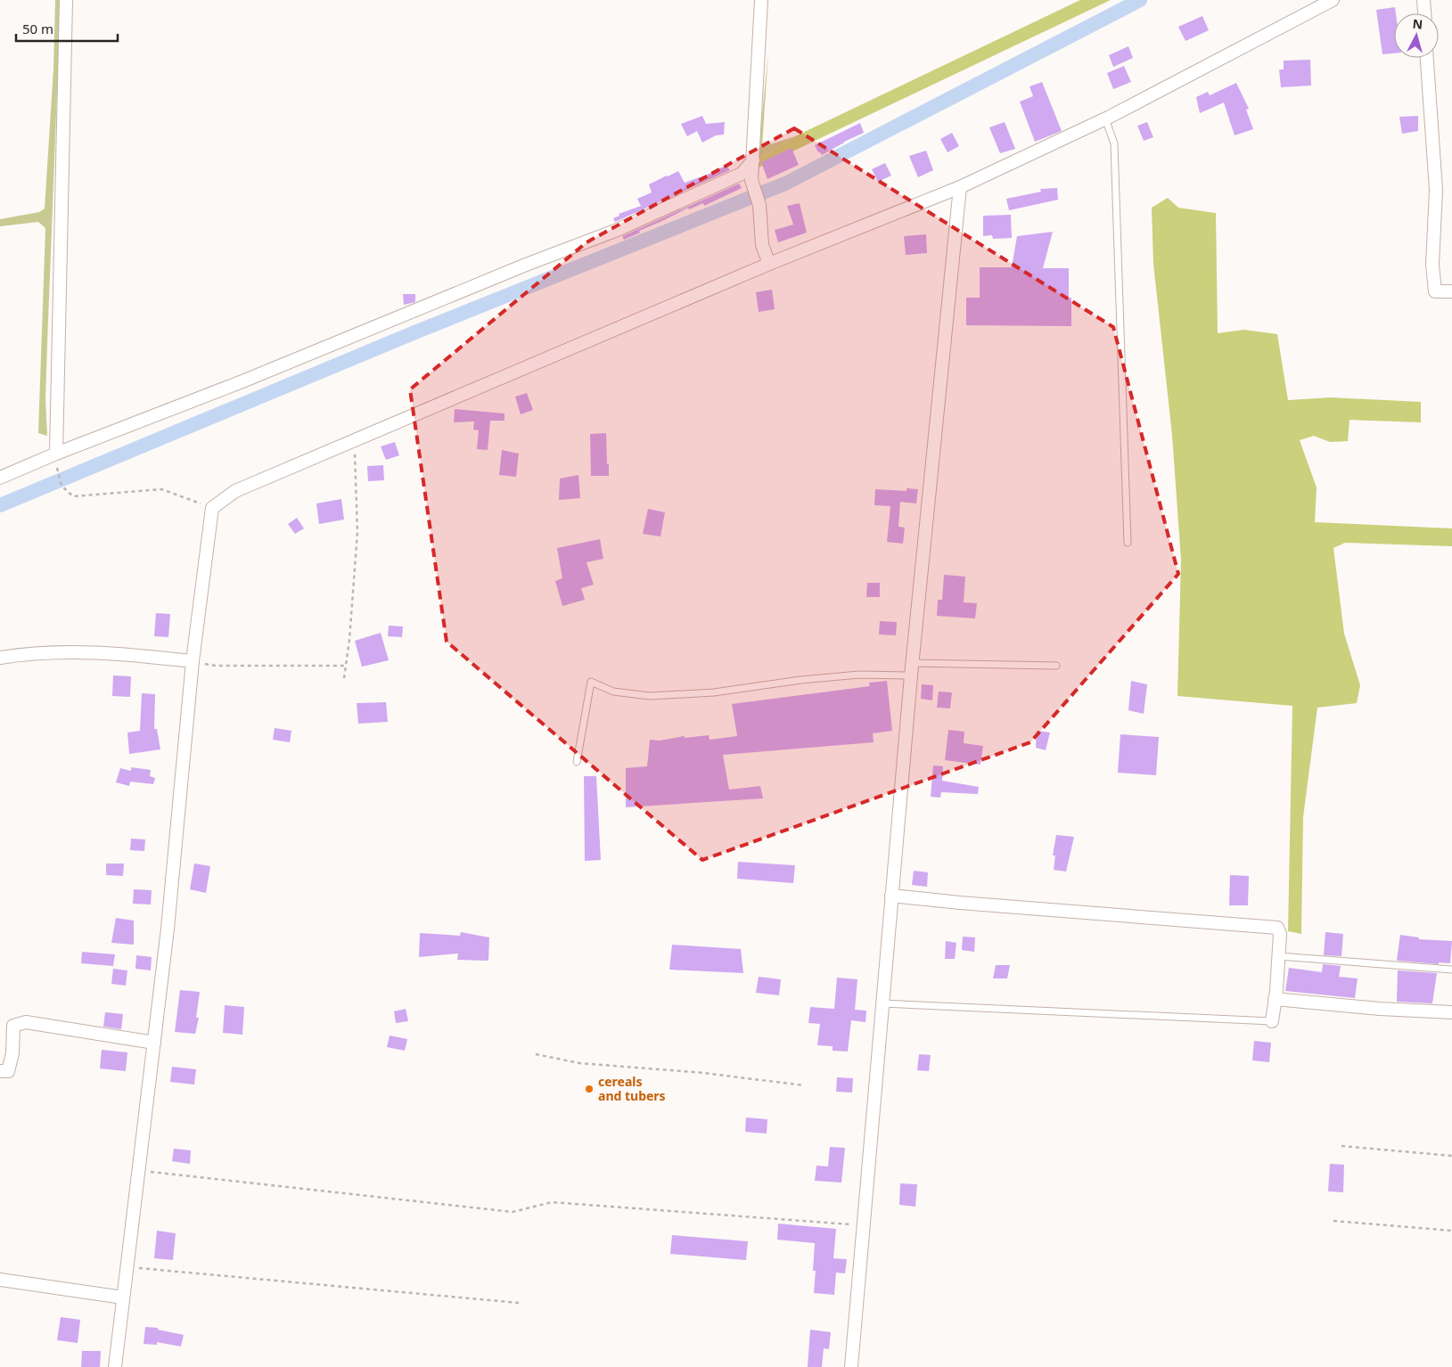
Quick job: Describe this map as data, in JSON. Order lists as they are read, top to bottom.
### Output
{
  "places": ["cereals and tubers"],
  "scale_bar": "50 m",
  "north": "top"
}
